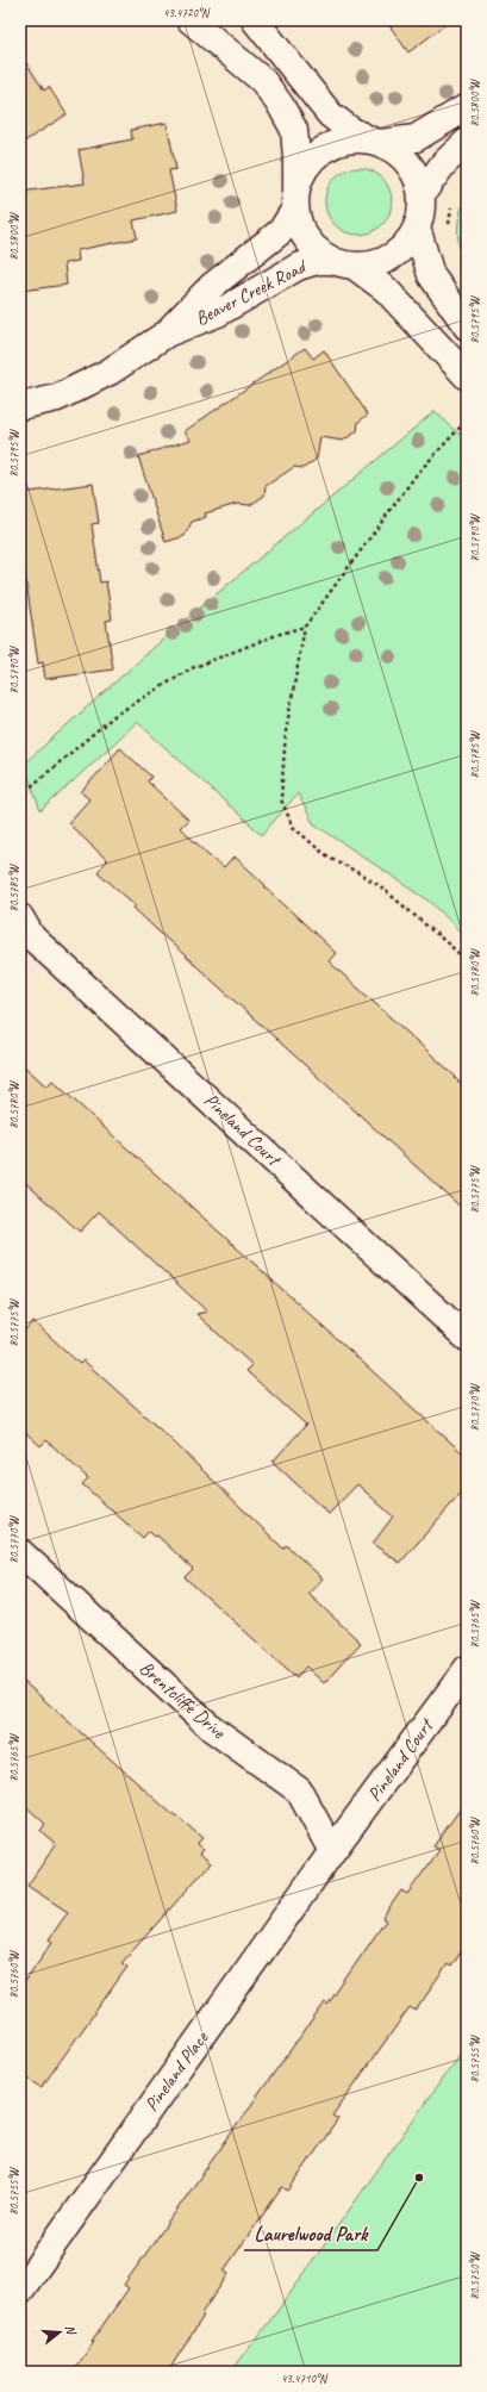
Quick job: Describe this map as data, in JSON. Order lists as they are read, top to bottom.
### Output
{
  "streets": {
    "street": [
      "Beaver Creek Road",
      "Pineland Court",
      "Brentcliffe Drive",
      "Pineland Place"
    ]
  },
  "crossings": [
    ["Pineland Court", "Brentcliffe Drive"],
    ["Pineland Court", "Pineland Place"],
    ["Brentcliffe Drive", "Pineland Place"]
  ],
  "places": ["Laurelwood Park"],
  "north": "right",
  "coordinates": [
    "43.4720°N",
    "80.5800°W",
    "80.5795°W",
    "80.5790°W",
    "80.5785°W",
    "80.5780°W",
    "80.5775°W",
    "80.5770°W",
    "80.5765°W",
    "80.5760°W",
    "80.5755°W",
    "80.5750°W",
    "43.4710°N"
  ]
}
